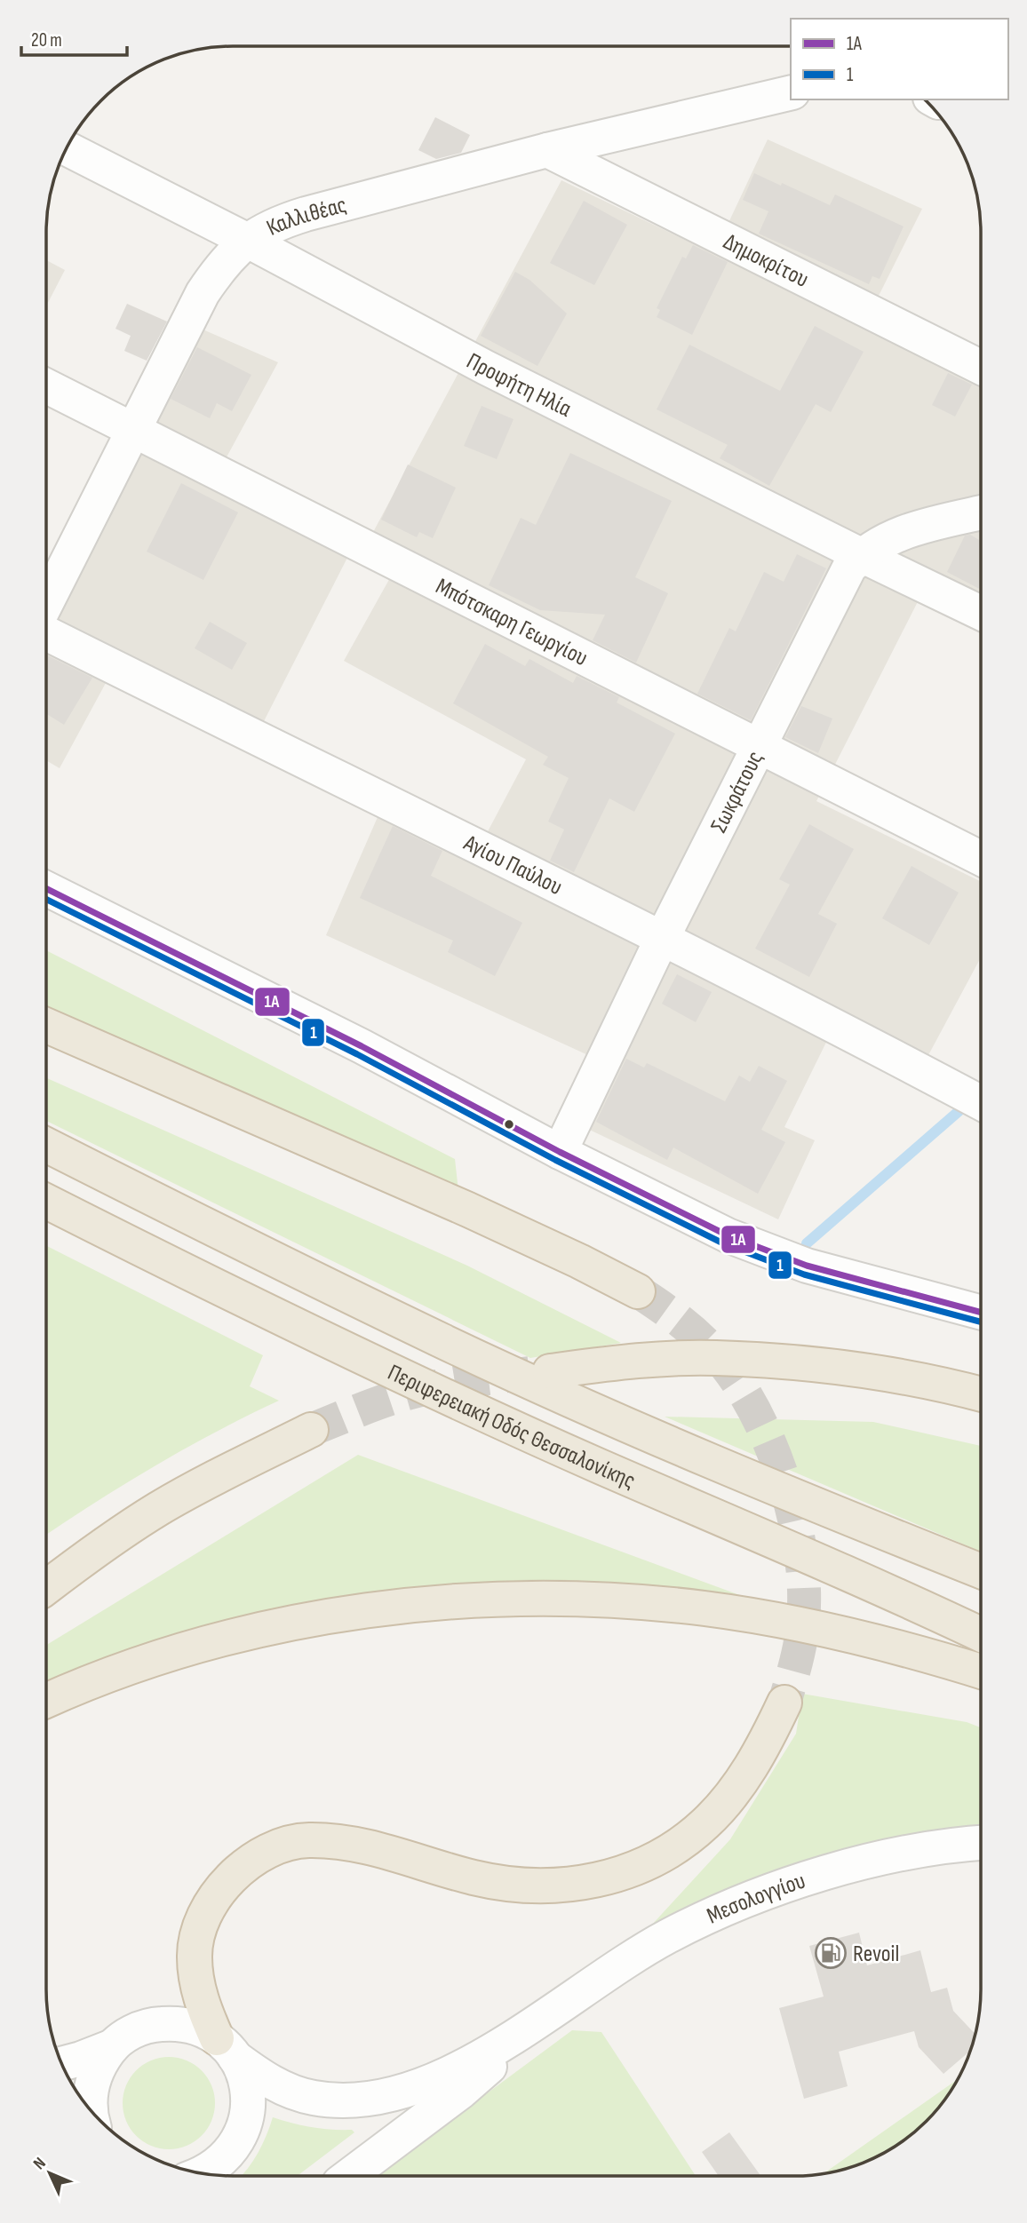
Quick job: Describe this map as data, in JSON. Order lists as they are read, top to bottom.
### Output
{
  "streets": {
    "highway": ["Περιφερειακή Οδός Θεσσαλονίκης"],
    "street": [
      "Καλλιθέας",
      "Δημοκρίτου",
      "Προφήτη Ηλία",
      "Μπότσκαρη Γεωργίου",
      "Σωκράτους",
      "Αγίου Παύλου",
      "Μεσολογγίου"
    ]
  },
  "crossings": [
    ["Καλλιθέας", "Δημοκρίτου"],
    ["Καλλιθέας", "Προφήτη Ηλία"],
    ["Καλλιθέας", "Μπότσκαρη Γεωργίου"],
    ["Προφήτη Ηλία", "Σωκράτους"],
    ["Μπότσκαρη Γεωργίου", "Σωκράτους"],
    ["Σωκράτους", "Αγίου Παύλου"]
  ],
  "places": {
    "fuel station": ["Revoil"]
  },
  "lines": ["transit line 1Α", "transit line 1"],
  "legend": ["1Α", "1"],
  "scale_bar": "20 m",
  "north": "top left"
}
